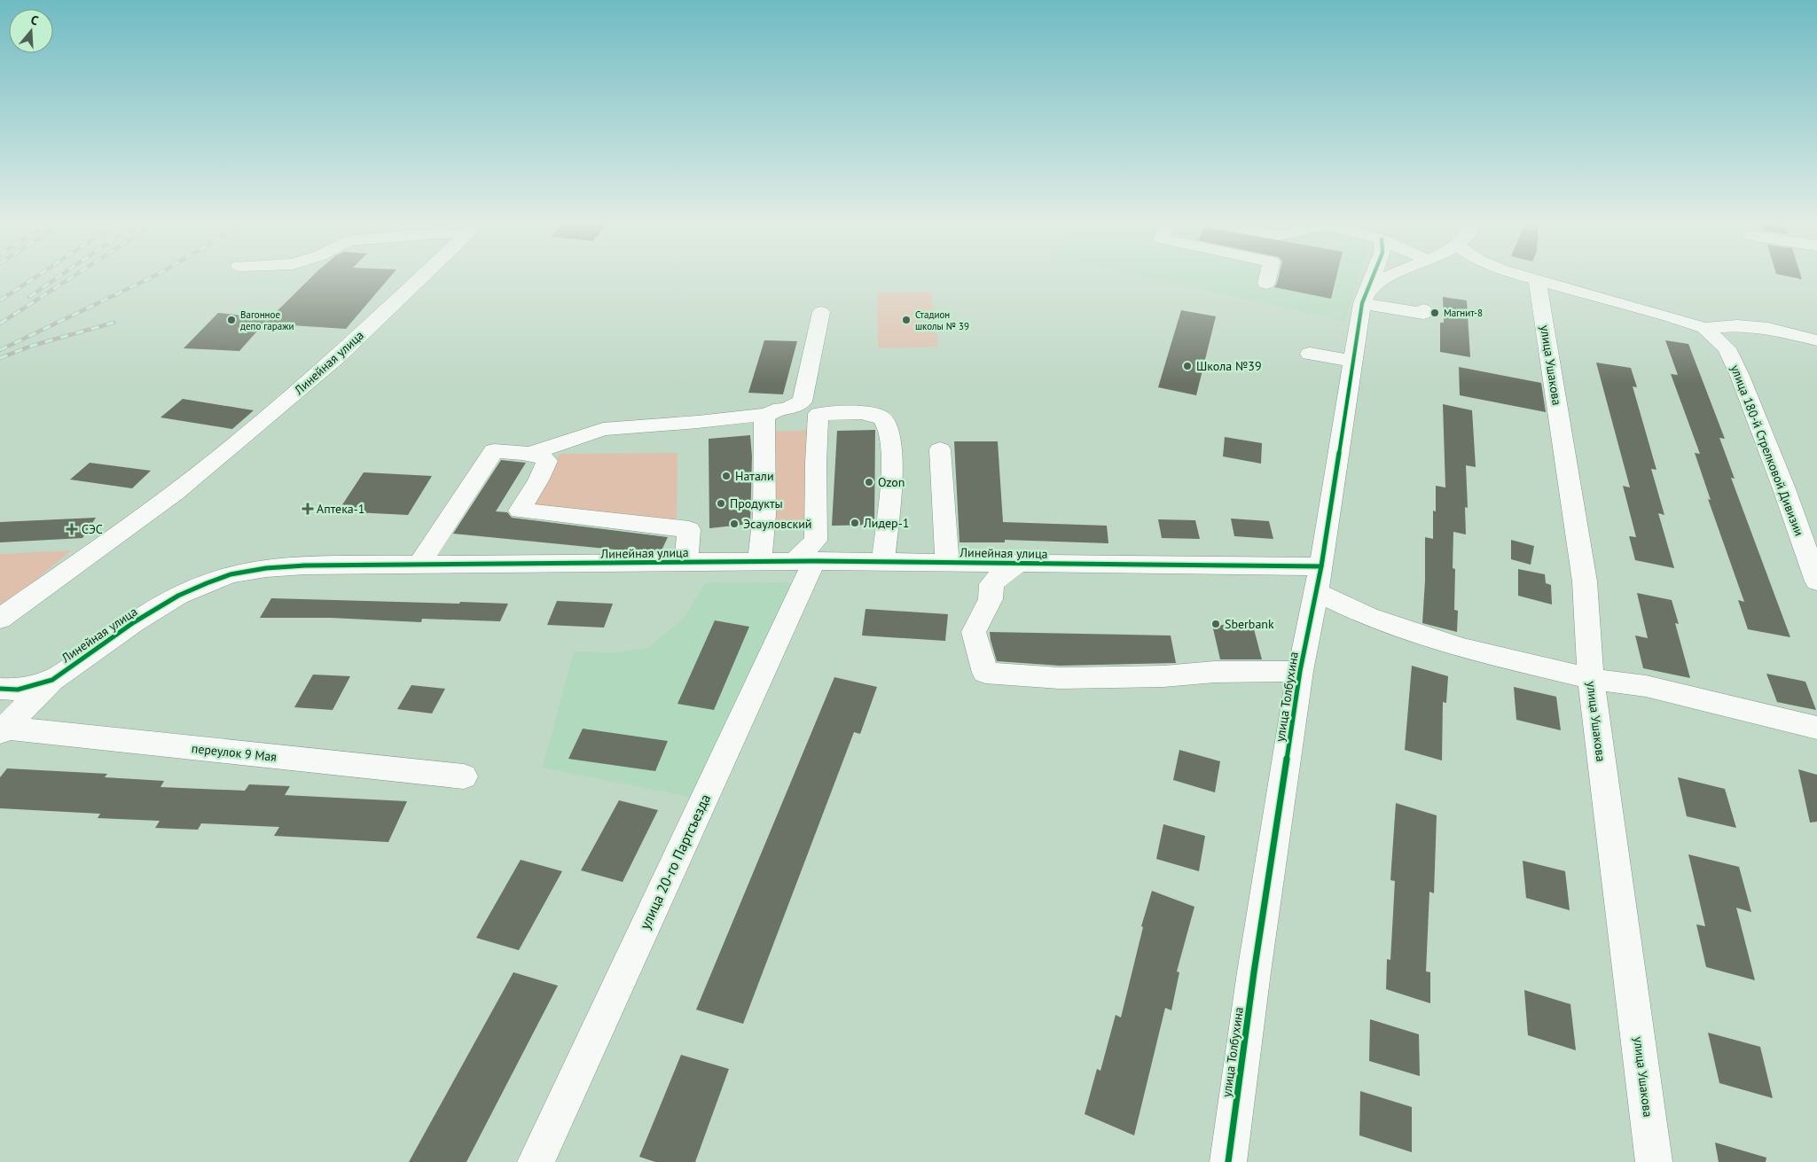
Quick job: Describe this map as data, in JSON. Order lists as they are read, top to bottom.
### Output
{
  "streets": {
    "street": [
      "Линейная улица",
      "улица Ушакова",
      "улица 180-й Стрелковой Дивизии",
      "улица Толбухина",
      "переулок 9 Мая",
      "улица 20-го Партсъезда"
    ]
  },
  "crossings": [
    ["Линейная улица", "улица Толбухина"],
    ["Линейная улица", "улица 20-го Партсъезда"]
  ],
  "places": {
    "other": [
      "Магнит-8",
      "Вагонное депо гаражи",
      "Стадион школы № 39",
      "Школа №39",
      "Натали",
      "Ozon",
      "Продукты",
      "Лидер-1",
      "Эсауловский",
      "Sberbank"
    ],
    "health": ["Аптека-1", "СЭС"]
  },
  "north": "top"
}
